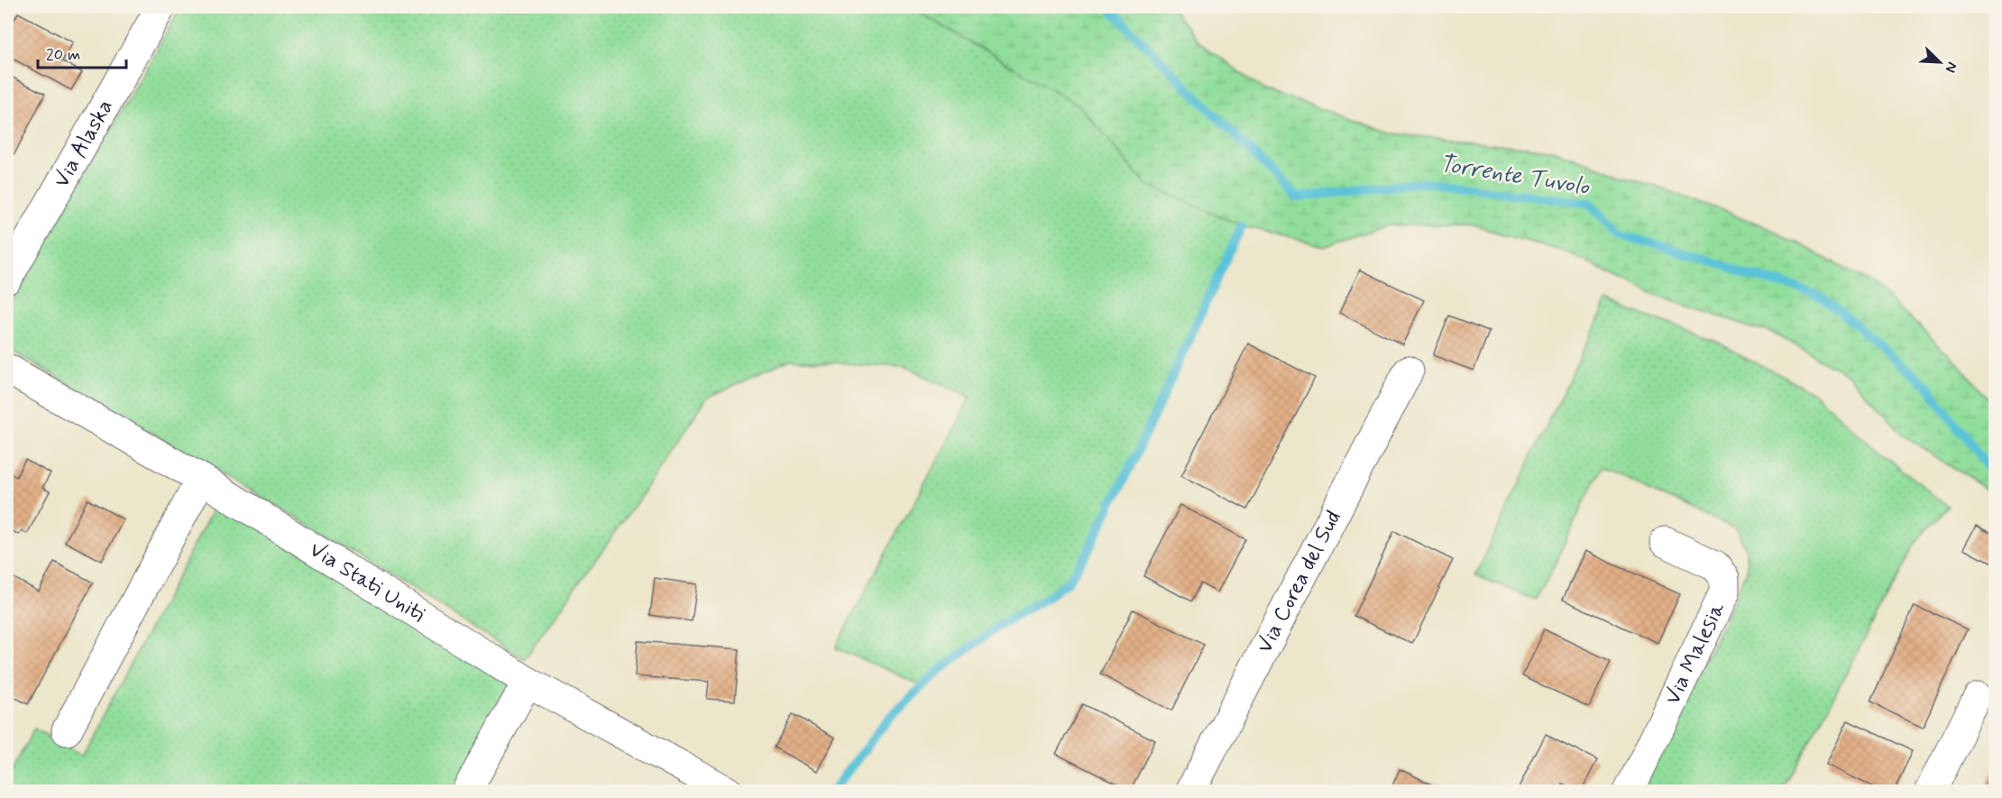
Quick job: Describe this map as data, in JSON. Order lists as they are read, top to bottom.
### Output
{
  "streets": {
    "street": [
      "Via Alaska",
      "Via Corea del Sud",
      "Via Stati Uniti",
      "Via Malesia"
    ]
  },
  "water": ["Torrente Tuvolo"],
  "scale_bar": "20 m",
  "north": "bottom right"
}
